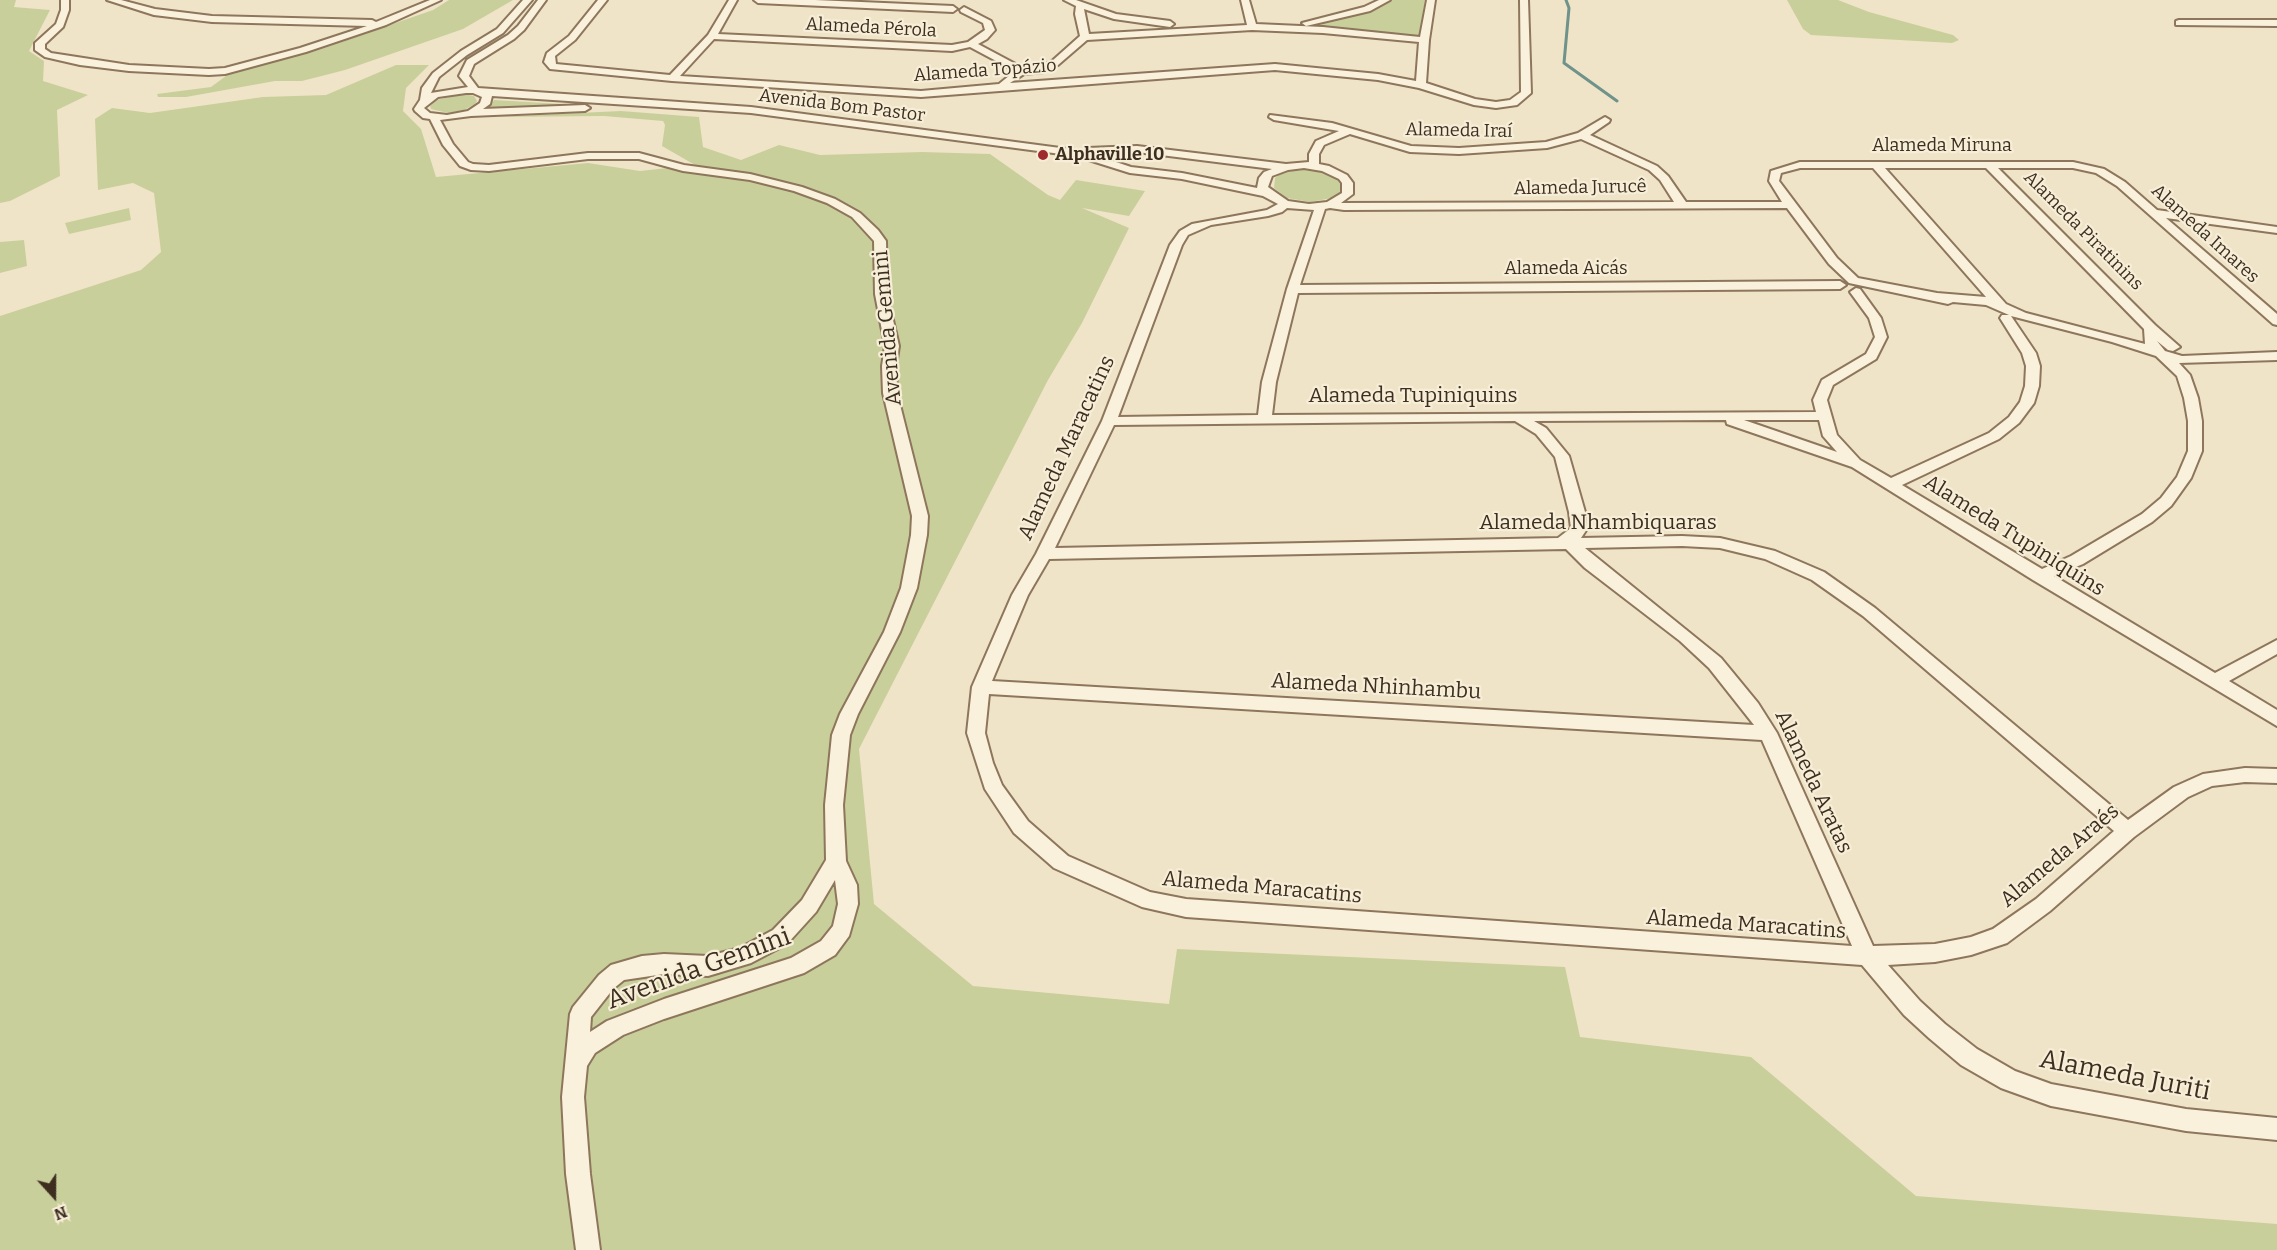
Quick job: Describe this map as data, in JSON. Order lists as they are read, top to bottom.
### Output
{
  "streets": {
    "street": [
      "Alameda Pérola",
      "Alameda Topázio",
      "Avenida Bom Pastor",
      "Alameda Iraí",
      "Alameda Miruna",
      "Alameda Jurucê",
      "Alameda Piratinins",
      "Alameda Imares",
      "Alameda Aicás",
      "Avenida Gemini",
      "Alameda Tupiniquins",
      "Alameda Maracatins",
      "Alameda Nhambiquaras",
      "Alameda Nhinhambu",
      "Alameda Aratas",
      "Alameda Araés",
      "Alameda Juriti"
    ]
  },
  "crossings": [
    ["Avenida Bom Pastor", "Alameda Jurucê"],
    ["Avenida Bom Pastor", "Avenida Gemini"],
    ["Avenida Bom Pastor", "Alameda Maracatins"],
    ["Alameda Miruna", "Alameda Jurucê"],
    ["Alameda Miruna", "Alameda Piratinins"],
    ["Alameda Miruna", "Alameda Imares"],
    ["Alameda Jurucê", "Alameda Maracatins"],
    ["Alameda Piratinins", "Alameda Aicás"],
    ["Alameda Tupiniquins", "Alameda Maracatins"],
    ["Alameda Maracatins", "Alameda Nhambiquaras"],
    ["Alameda Maracatins", "Alameda Nhinhambu"],
    ["Alameda Maracatins", "Alameda Aratas"],
    ["Alameda Maracatins", "Alameda Araés"],
    ["Alameda Maracatins", "Alameda Juriti"],
    ["Alameda Nhambiquaras", "Alameda Aratas"],
    ["Alameda Nhambiquaras", "Alameda Araés"],
    ["Alameda Nhinhambu", "Alameda Aratas"],
    ["Alameda Aratas", "Alameda Araés"],
    ["Alameda Aratas", "Alameda Juriti"],
    ["Alameda Araés", "Alameda Juriti"]
  ],
  "places": ["Alphaville 10"],
  "north": "bottom"
}
